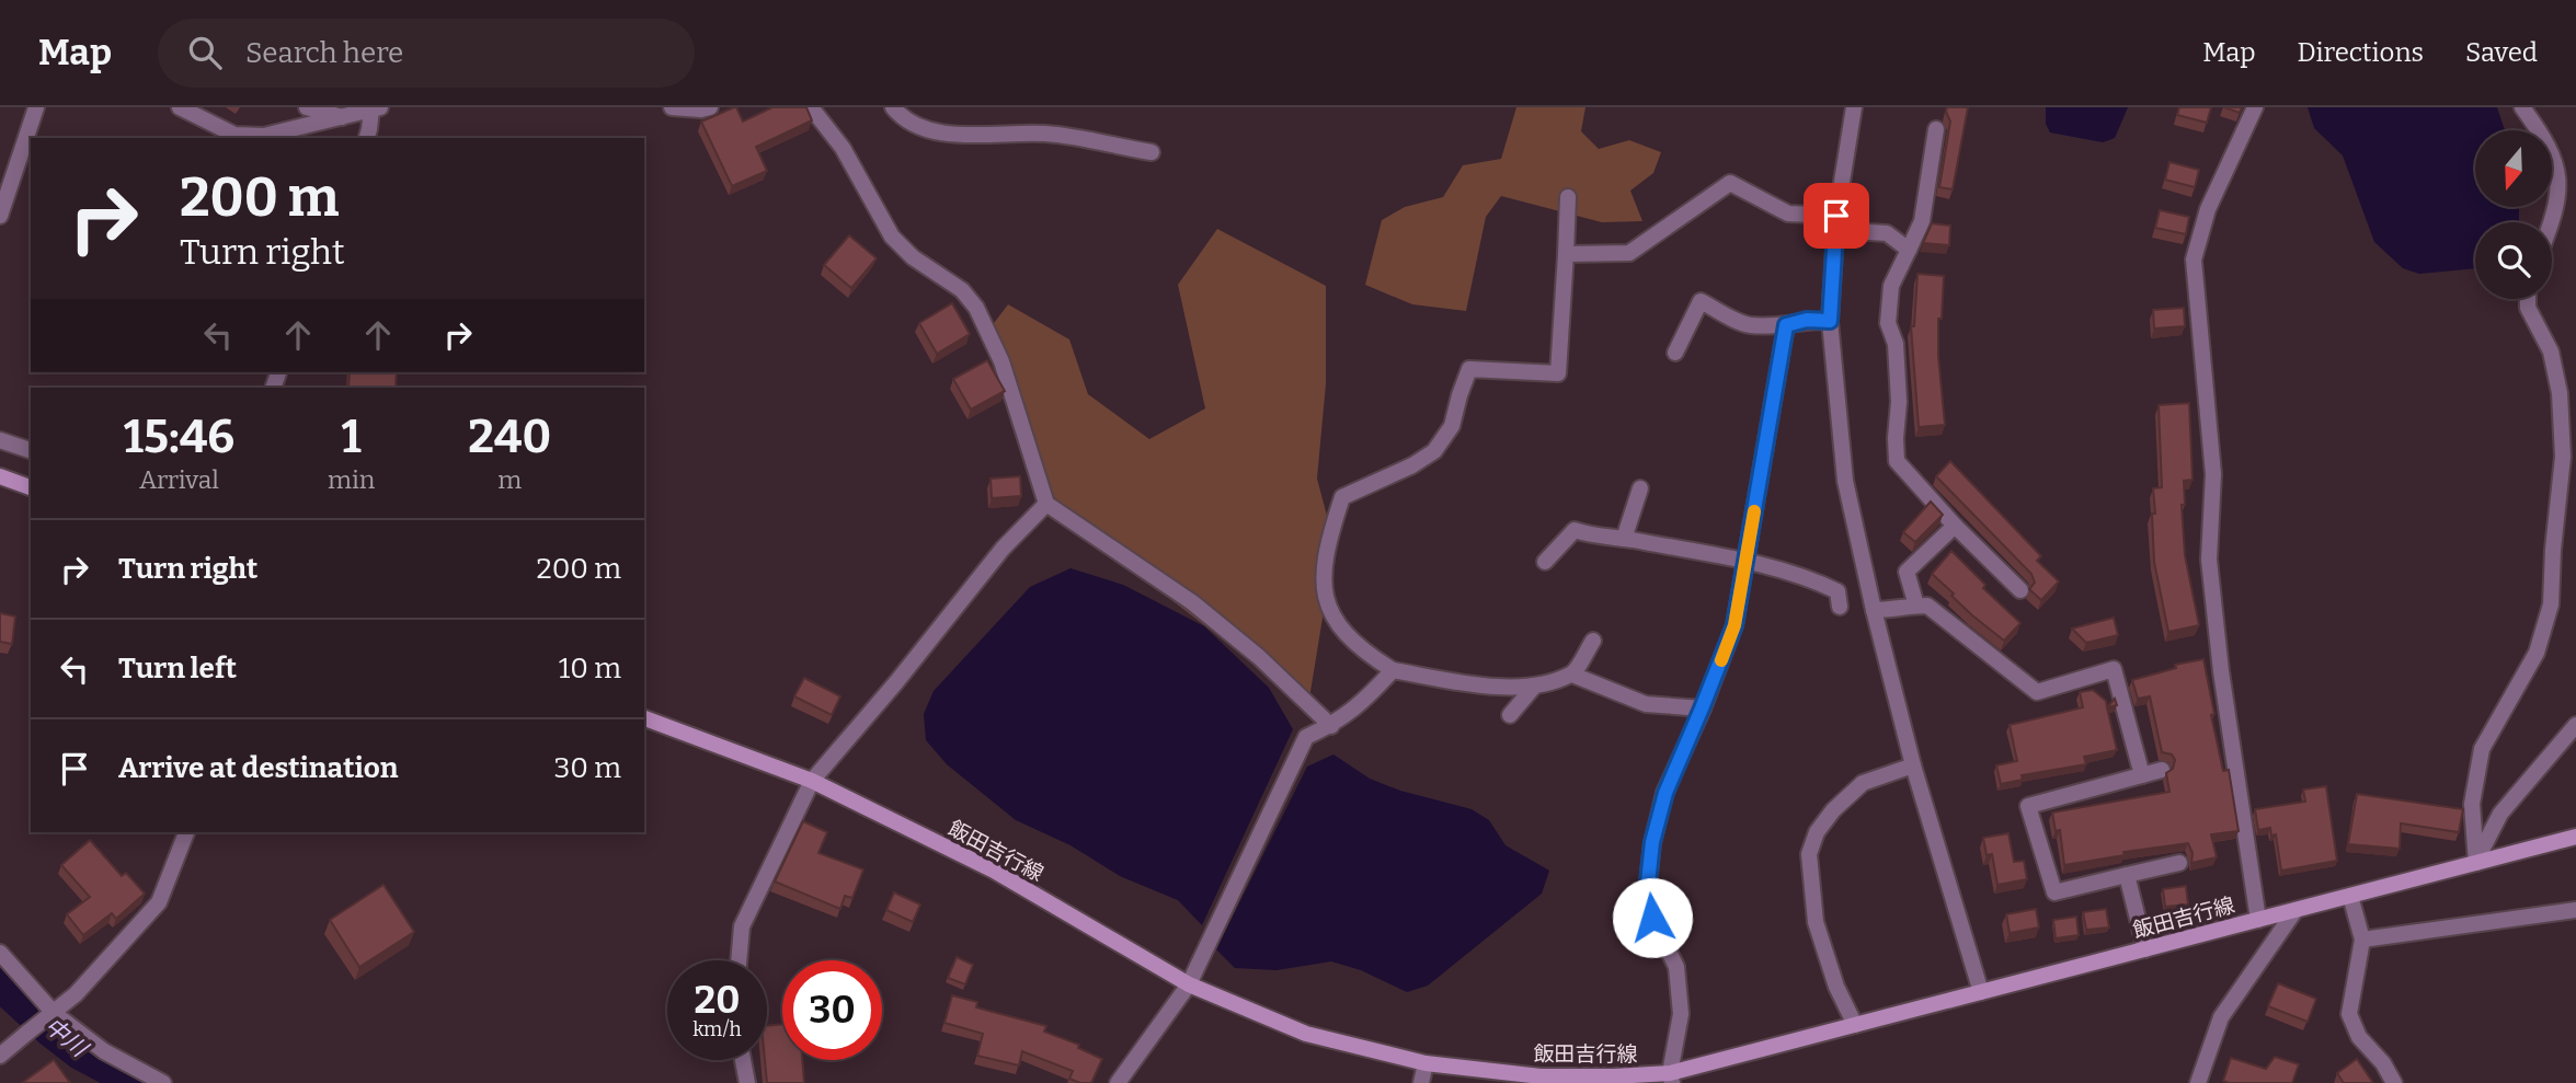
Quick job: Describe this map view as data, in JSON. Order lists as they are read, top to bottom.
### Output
{
  "streets": {
    "main road": ["飯田吉行線"]
  },
  "water": ["中川"],
  "north": "bottom",
  "page": {
    "header": "Map",
    "search": "Search here",
    "nav": ["Map", "Directions", "Saved"],
    "turn": ["200 m", "Turn right"],
    "eta": [
      "15:46",
      "Arrival",
      "1",
      "min",
      "240",
      "m"
    ],
    "list": [
      {
        "name": "Turn right",
        "value": "200 m"
      },
      {
        "name": "Turn left",
        "value": "10 m"
      },
      {
        "name": "Arrive at destination",
        "value": "30 m"
      }
    ],
    "speed": "20 km/h",
    "limit": "30"
  }
}
